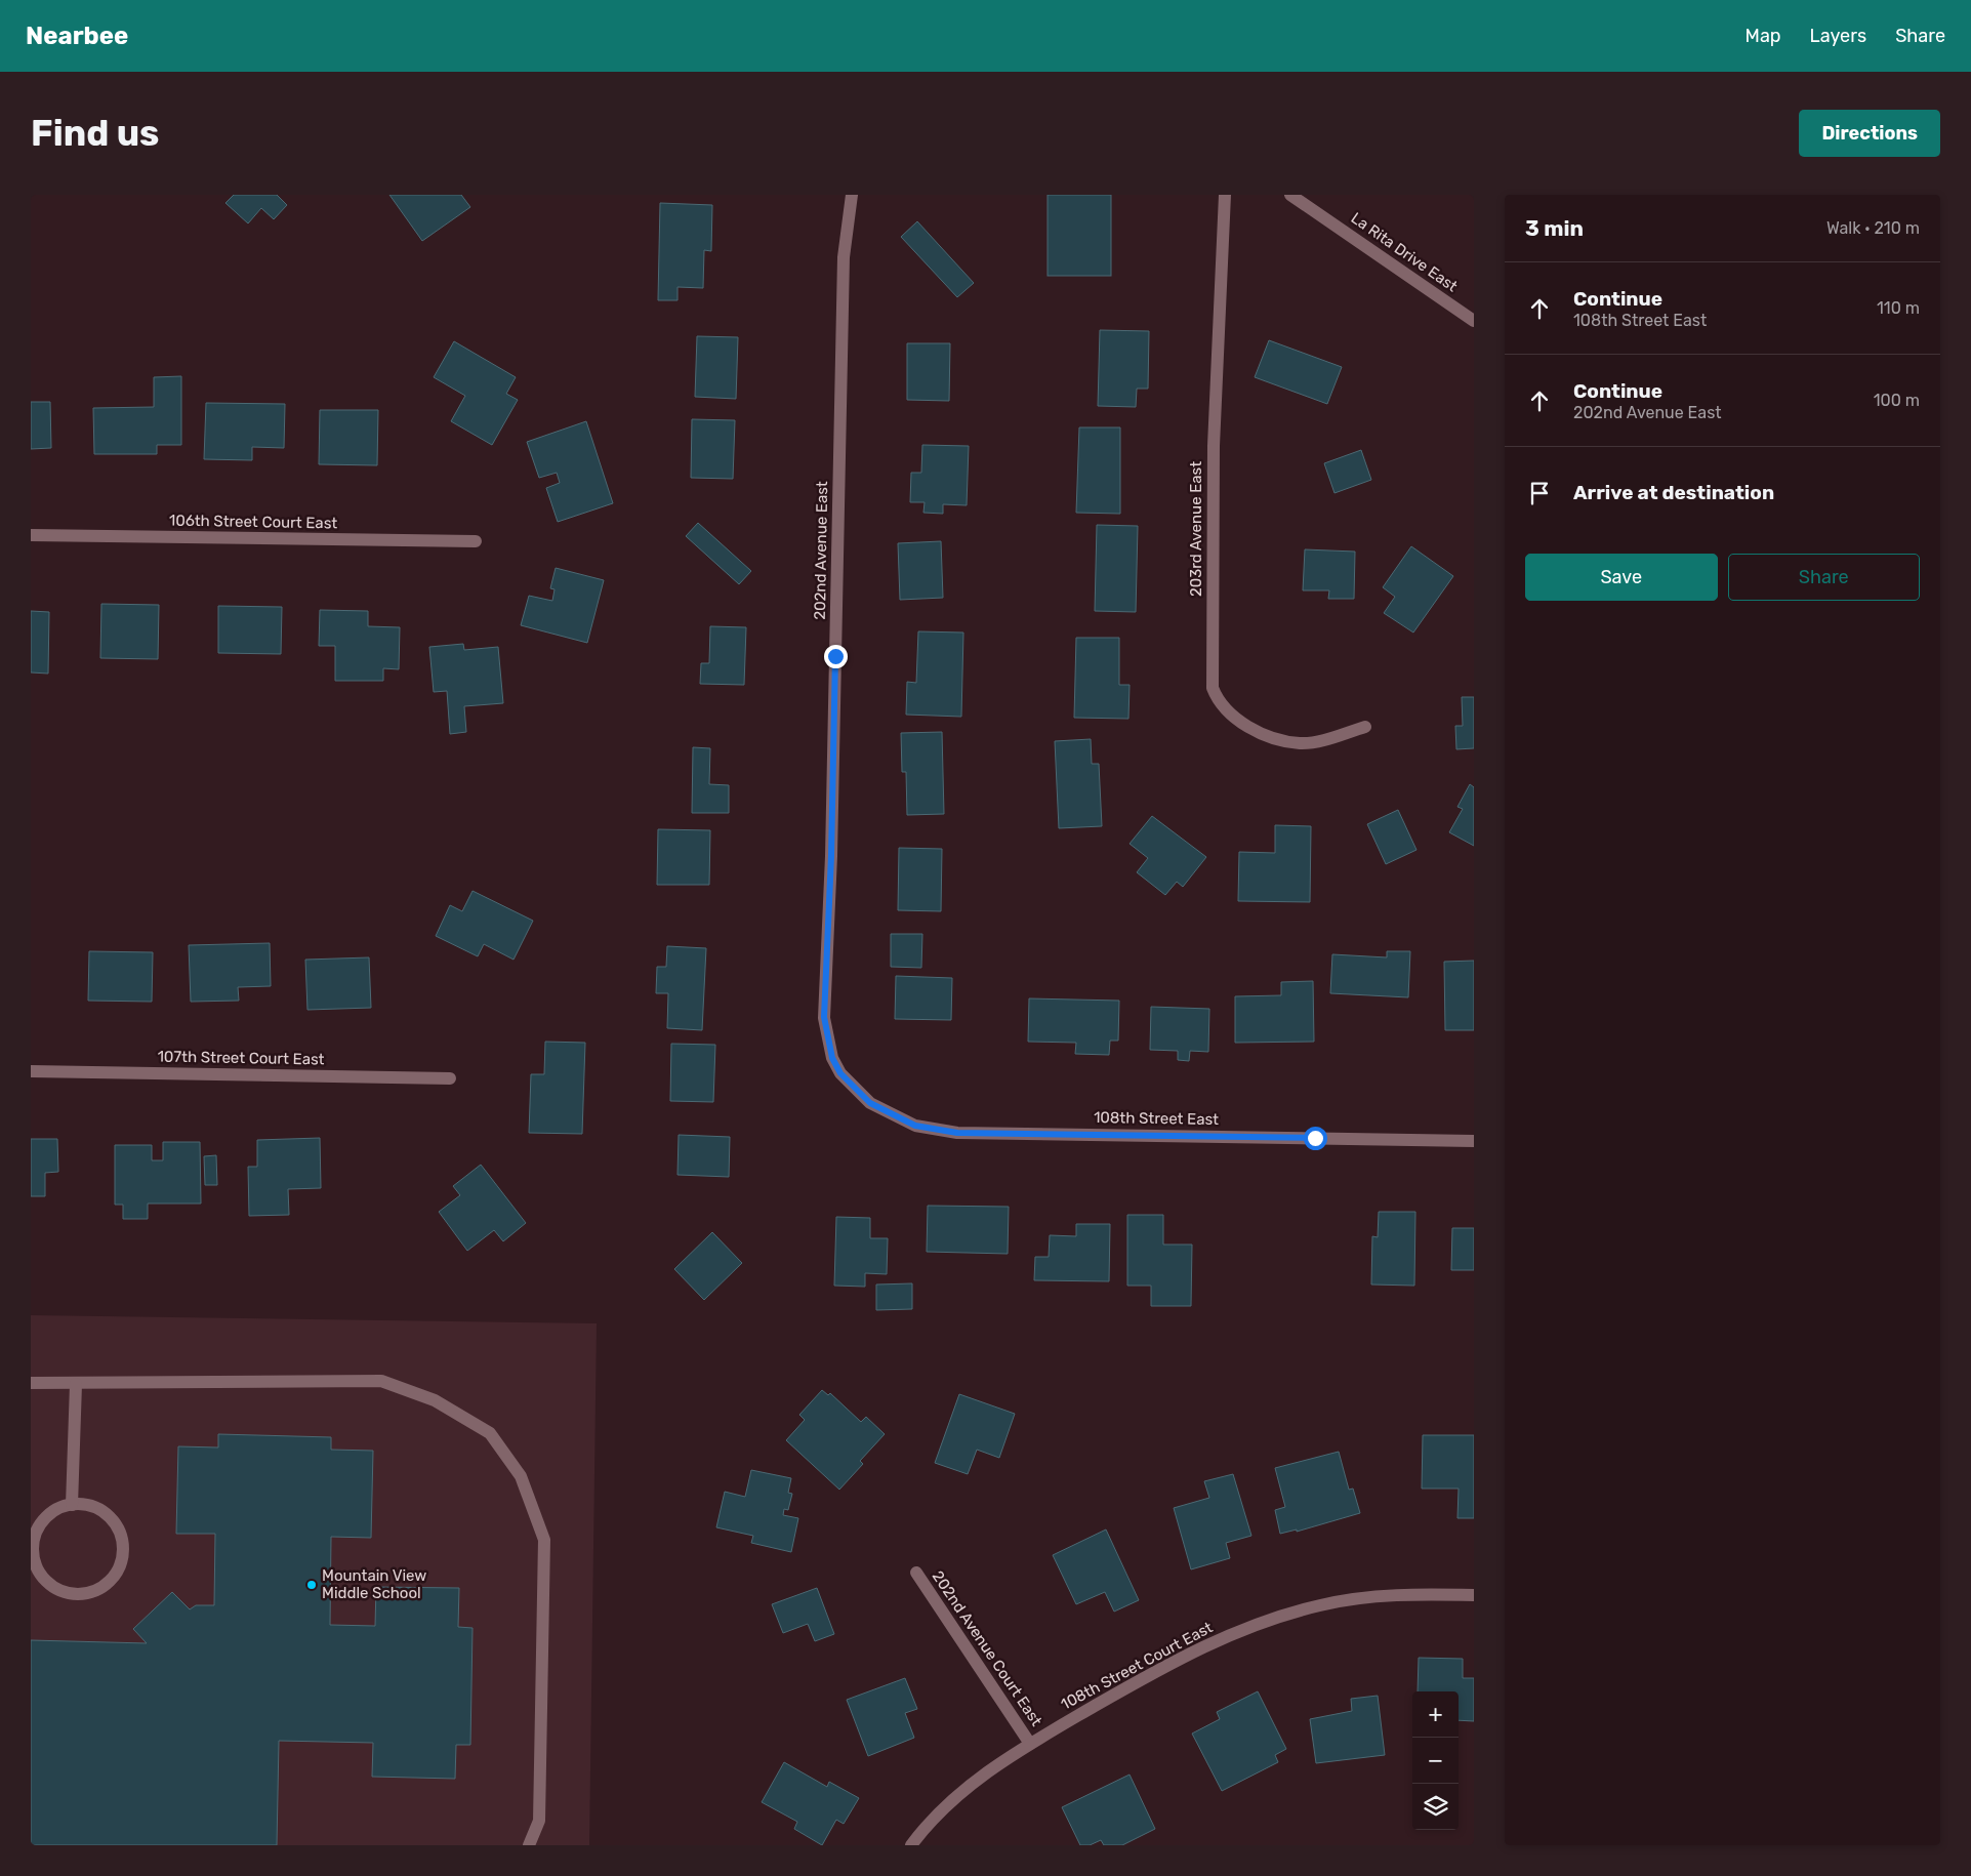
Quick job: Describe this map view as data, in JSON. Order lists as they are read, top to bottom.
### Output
{
  "streets": {
    "street": [
      "La Rita Drive East",
      "106th Street Court East",
      "203rd Avenue East",
      "202nd Avenue East",
      "107th Street Court East",
      "108th Street East",
      "202nd Avenue Court East",
      "108th Street Court East"
    ]
  },
  "crossings": [
    ["202nd Avenue East", "108th Street East"],
    ["202nd Avenue Court East", "108th Street Court East"]
  ],
  "places": ["Mountain View Middle School"],
  "page": {
    "header": "Nearbee",
    "nav": ["Map", "Layers", "Share"],
    "buttons": [
      "Directions",
      ["Save", "Share"]
    ],
    "title": "Find us",
    "heading": ["3 min", "Walk · 210 m"],
    "list": [
      ["Continue", "108th Street East", "110 m"],
      ["Continue", "202nd Avenue East", "100 m"],
      "Arrive at destination"
    ],
    "map_buttons": ["+", "−"]
  }
}
